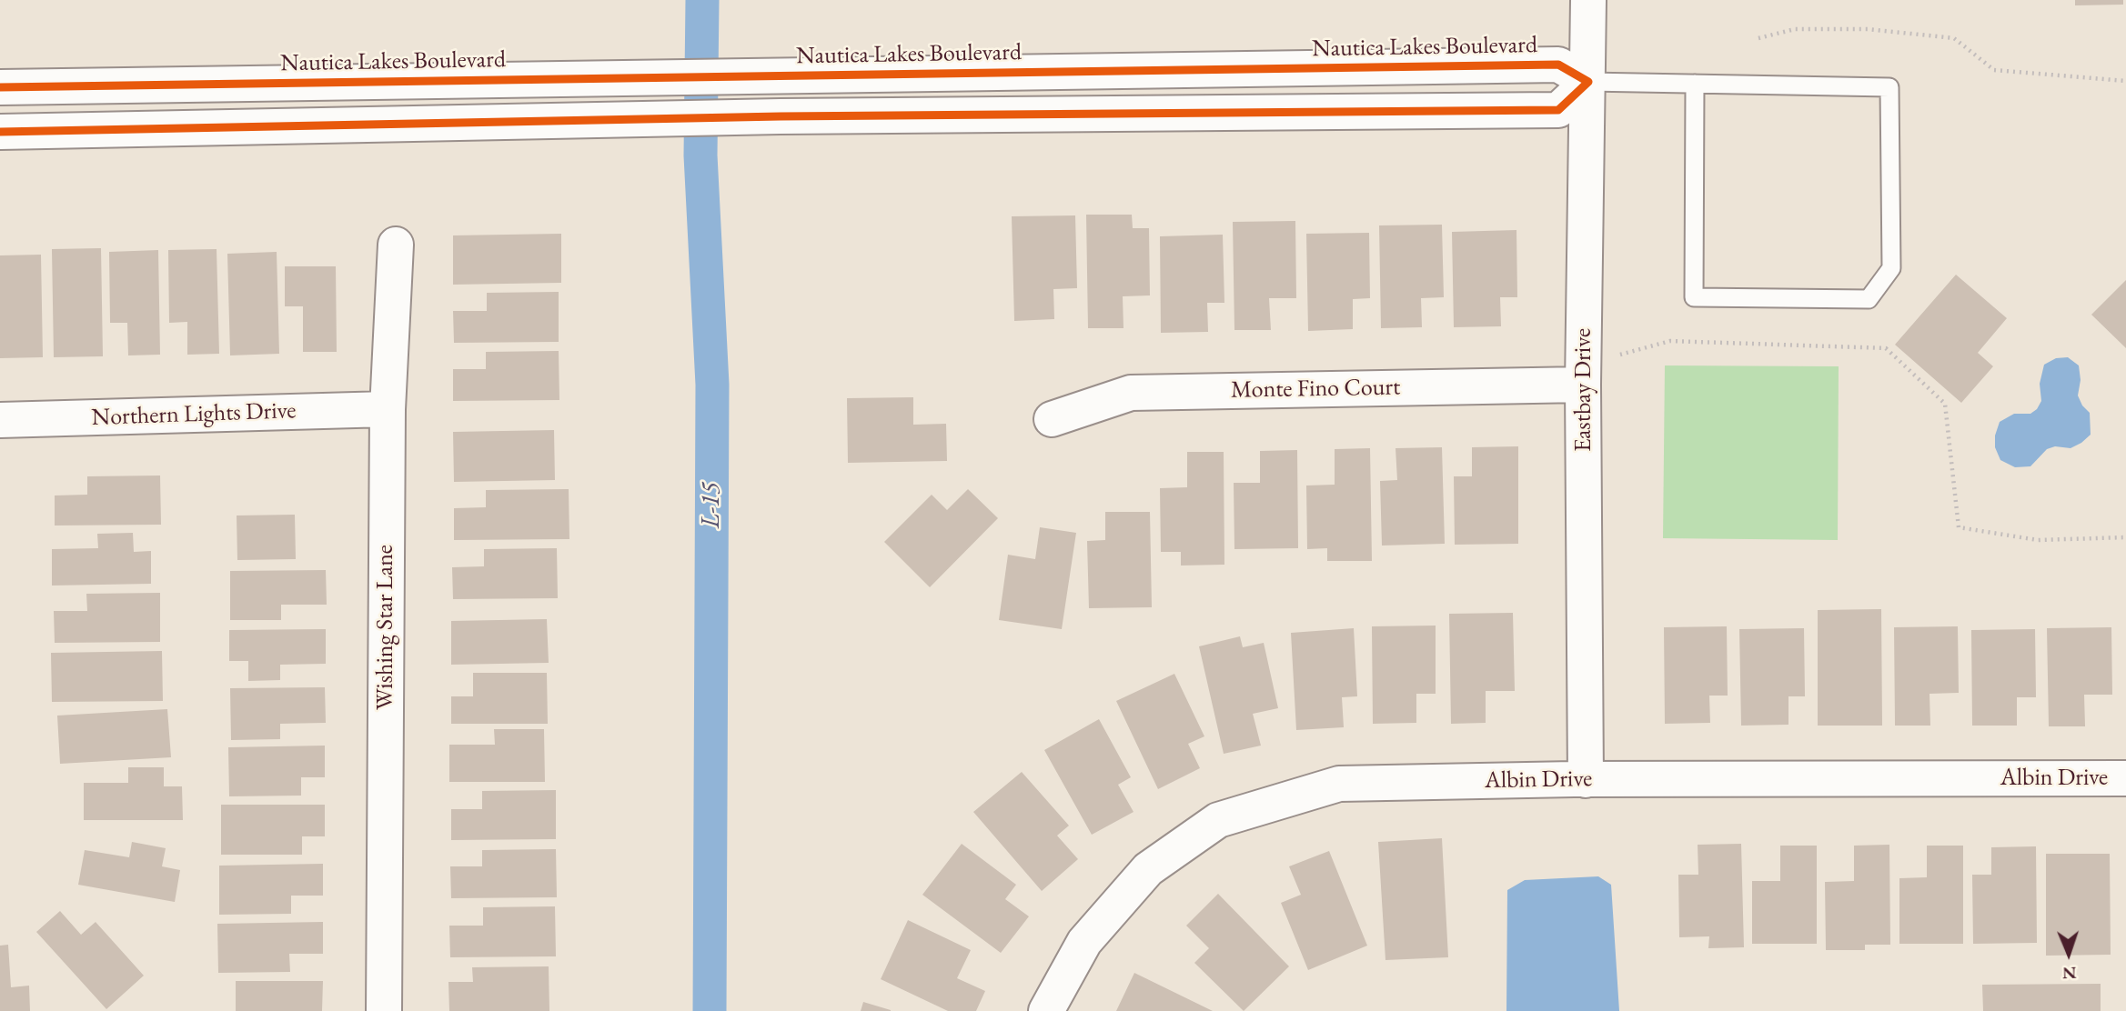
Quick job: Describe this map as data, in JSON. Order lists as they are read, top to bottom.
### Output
{
  "streets": {
    "street": [
      "Nautica Lakes Boulevard",
      "Monte Fino Court",
      "Eastbay Drive",
      "Northern Lights Drive",
      "Wishing Star Lane",
      "Albin Drive"
    ]
  },
  "crossings": [
    ["Nautica Lakes Boulevard", "Eastbay Drive"],
    ["Monte Fino Court", "Eastbay Drive"],
    ["Eastbay Drive", "Albin Drive"],
    ["Northern Lights Drive", "Wishing Star Lane"]
  ],
  "water": ["L-15"],
  "north": "bottom"
}
